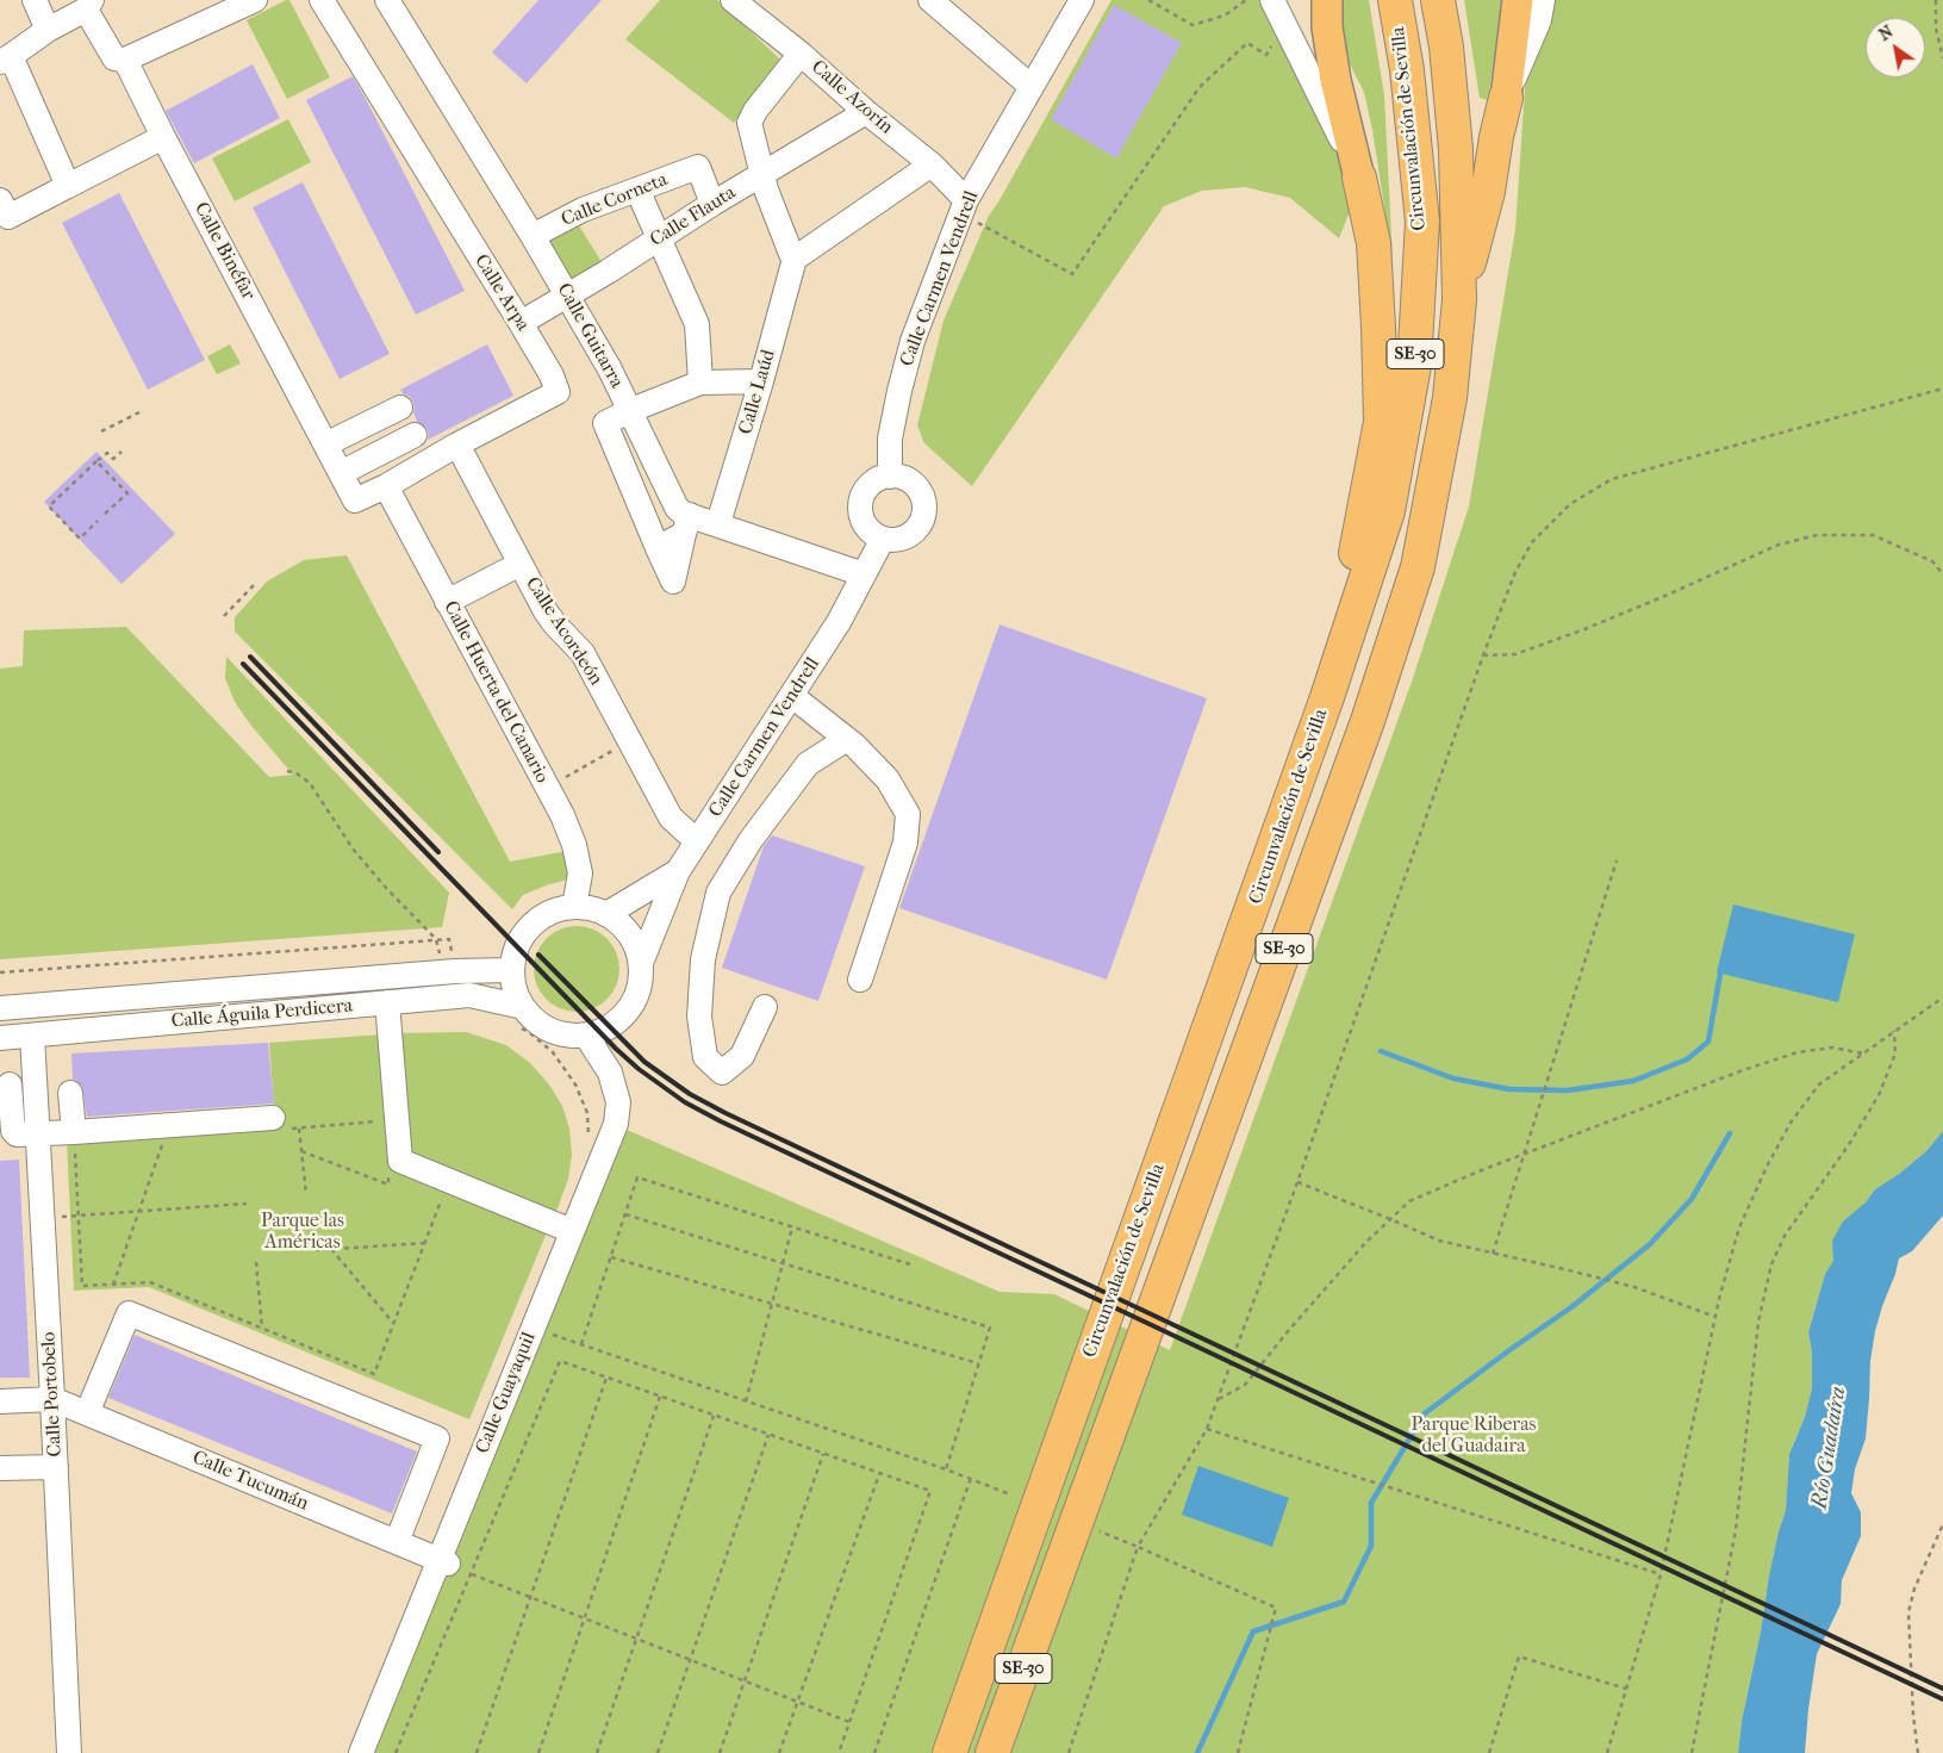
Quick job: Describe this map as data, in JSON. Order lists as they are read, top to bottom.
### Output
{
  "streets": {
    "highway": ["Circunvalación de Sevilla", "SE-30"],
    "street": [
      "Calle Azorín",
      "Calle Corneta",
      "Calle Flauta",
      "Calle Binéfar",
      "Calle Carmen Vendrell",
      "Calle Arpa",
      "Calle Guitarra",
      "Calle Laúd",
      "Calle Acordeón",
      "Calle Huerta del Canario",
      "Calle Águila Perdicera",
      "Calle Guayaquil",
      "Calle Portobelo",
      "Calle Tucumán"
    ]
  },
  "crossings": [
    ["Calle Azorín", "Calle Flauta"],
    ["Calle Azorín", "Calle Carmen Vendrell"],
    ["Calle Corneta", "Calle Flauta"],
    ["Calle Corneta", "Calle Guitarra"],
    ["Calle Flauta", "Calle Arpa"],
    ["Calle Flauta", "Calle Guitarra"],
    ["Calle Binéfar", "Calle Arpa"],
    ["Calle Carmen Vendrell", "Calle Guitarra"],
    ["Calle Carmen Vendrell", "Calle Acordeón"],
    ["Calle Carmen Vendrell", "Calle Huerta del Canario"],
    ["Calle Carmen Vendrell", "Calle Águila Perdicera"],
    ["Calle Carmen Vendrell", "Calle Guayaquil"],
    ["Calle Arpa", "Calle Acordeón"],
    ["Calle Arpa", "Calle Huerta del Canario"],
    ["Calle Guitarra", "Calle Laúd"],
    ["Calle Huerta del Canario", "Calle Águila Perdicera"],
    ["Calle Huerta del Canario", "Calle Guayaquil"],
    ["Calle Águila Perdicera", "Calle Guayaquil"],
    ["Calle Águila Perdicera", "Calle Portobelo"],
    ["Calle Guayaquil", "Calle Tucumán"],
    ["Calle Portobelo", "Calle Tucumán"]
  ],
  "water": ["Río Guadaíra"],
  "parks": ["Parque las Américas", "Parque Riberas del Guadaira"],
  "north": "top left"
}
